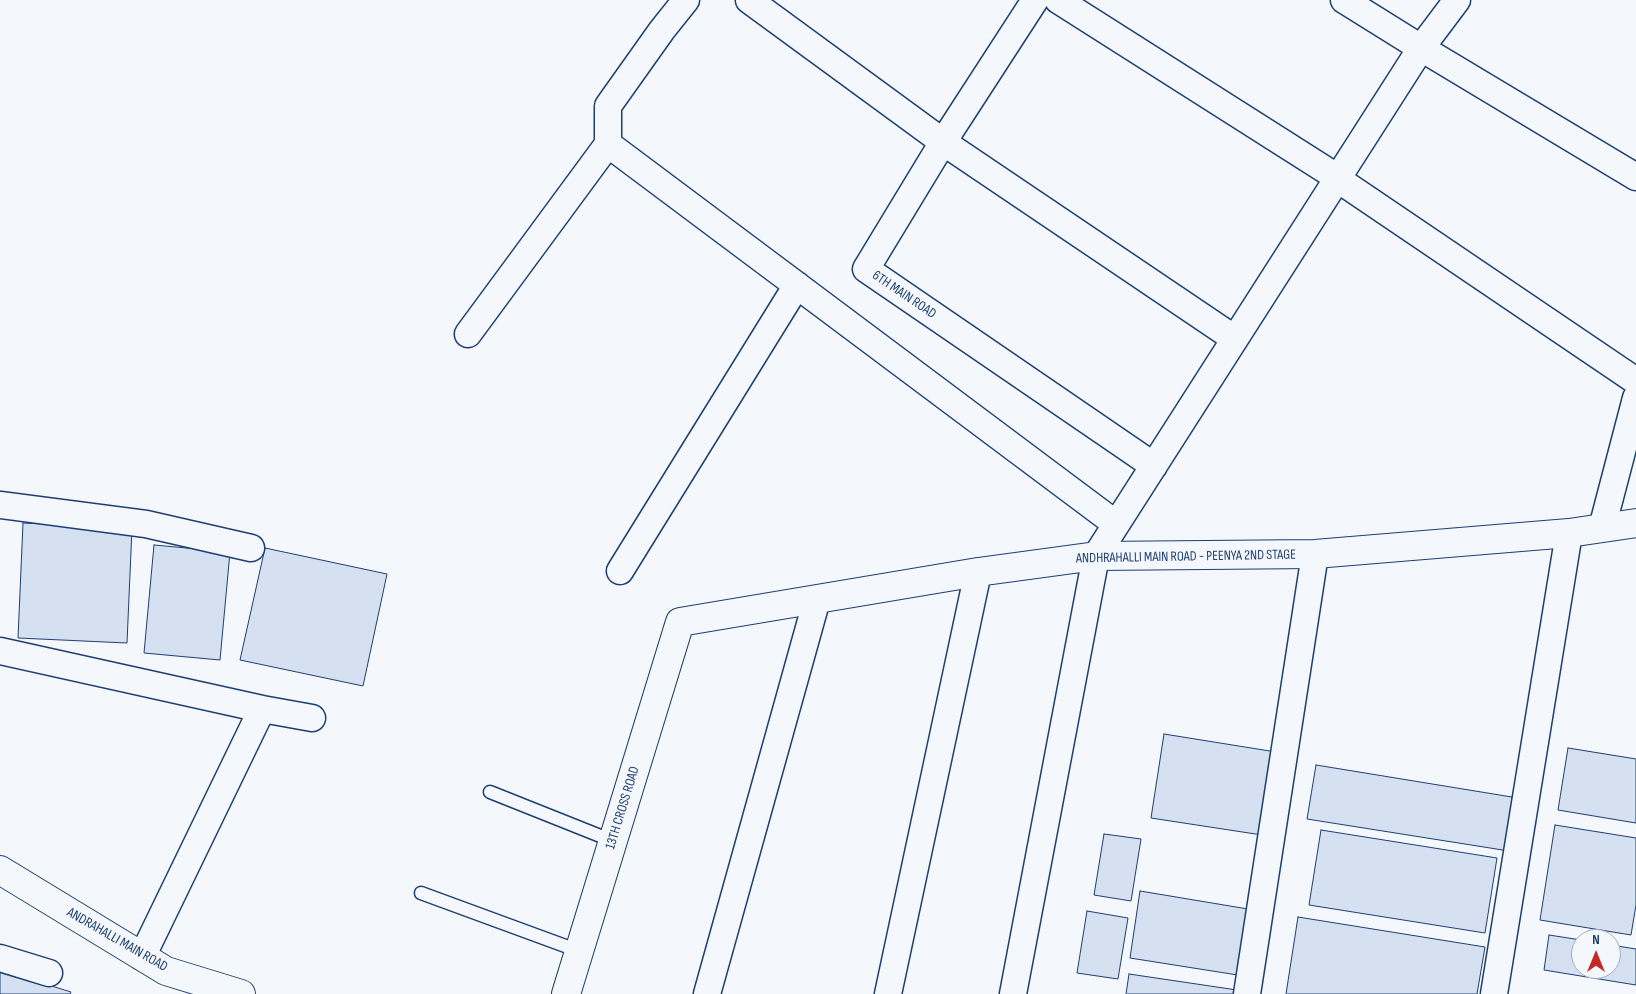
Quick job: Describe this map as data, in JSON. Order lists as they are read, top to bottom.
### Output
{
  "streets": {
    "street": [
      "6TH MAIN ROAD",
      "ANDHRAHALLI MAIN ROAD - PEENYA 2ND STAGE",
      "13TH CROSS ROAD",
      "ANDRAHALLI MAIN ROAD"
    ]
  },
  "crossings": [
    ["ANDHRAHALLI MAIN ROAD - PEENYA 2ND STAGE", "13TH CROSS ROAD"]
  ],
  "north": "top"
}
